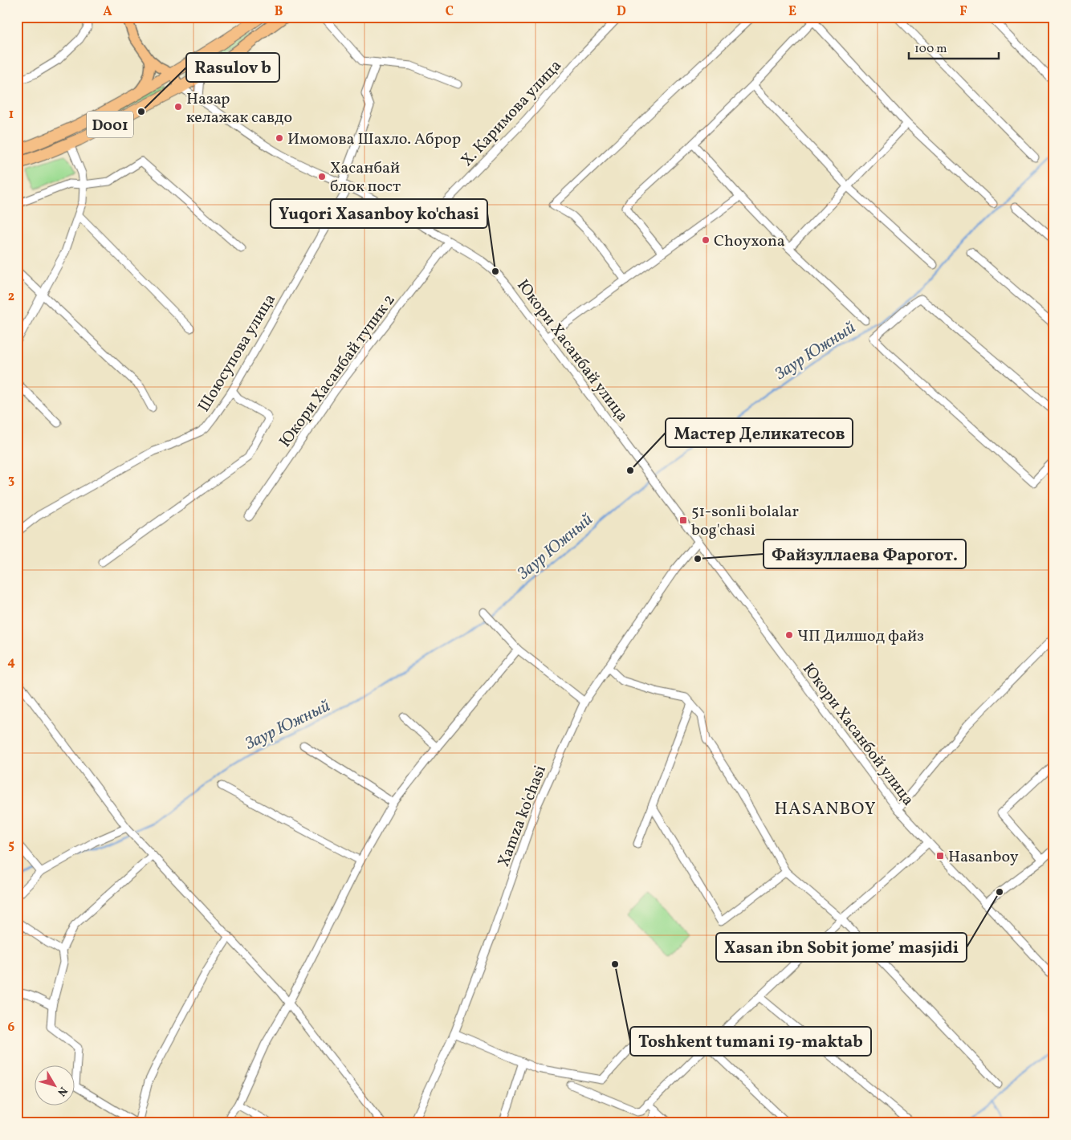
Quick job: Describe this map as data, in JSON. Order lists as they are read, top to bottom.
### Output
{
  "streets": {
    "highway": ["D001"],
    "street": [
      "Х. Каримова улица",
      "Юкори Хасанбай улица",
      "Шоюсупова улица",
      "Юкори Хасанбай тупик 2",
      "Юкори Хасанбой улица",
      "Xamza ko'chasi"
    ]
  },
  "crossings": [
    ["Х. Каримова улица", "Юкори Хасанбай улица"],
    ["D001", "Юкори Хасанбай улица"],
    ["Юкори Хасанбай улица", "Шоюсупова улица"],
    ["Юкори Хасанбай улица", "Юкори Хасанбай тупик 2"],
    ["Юкори Хасанбай улица", "Юкори Хасанбой улица"],
    ["Юкори Хасанбой улица", "Xamza ko'chasi"]
  ],
  "districts": ["HASANBOY"],
  "water": ["Заур Южный"],
  "places": {
    "other": [
      "Назар келажак савдо",
      "Rasulov b",
      "Имомова Шахло. Аброр",
      "Хасанбай блок пост",
      "Choyxona",
      "Yuqori Xasanboy ko'chasi",
      "Мастер Деликатесов",
      "Файзуллаева Фарогот.",
      "ЧП Дилшод файз",
      "Xasan ibn Sobit jome’ masjidi",
      "Toshkent tumani 19-maktab"
    ],
    "transit": ["51-sonli bolalar bog'chasi", "Hasanboy"]
  },
  "scale_bar": "100 m",
  "north": "bottom right",
  "grid": {
    "columns": [
      "A",
      "B",
      "C",
      "D",
      "E",
      "F"
    ],
    "rows": [
      "1",
      "2",
      "3",
      "4",
      "5",
      "6"
    ]
  }
}
